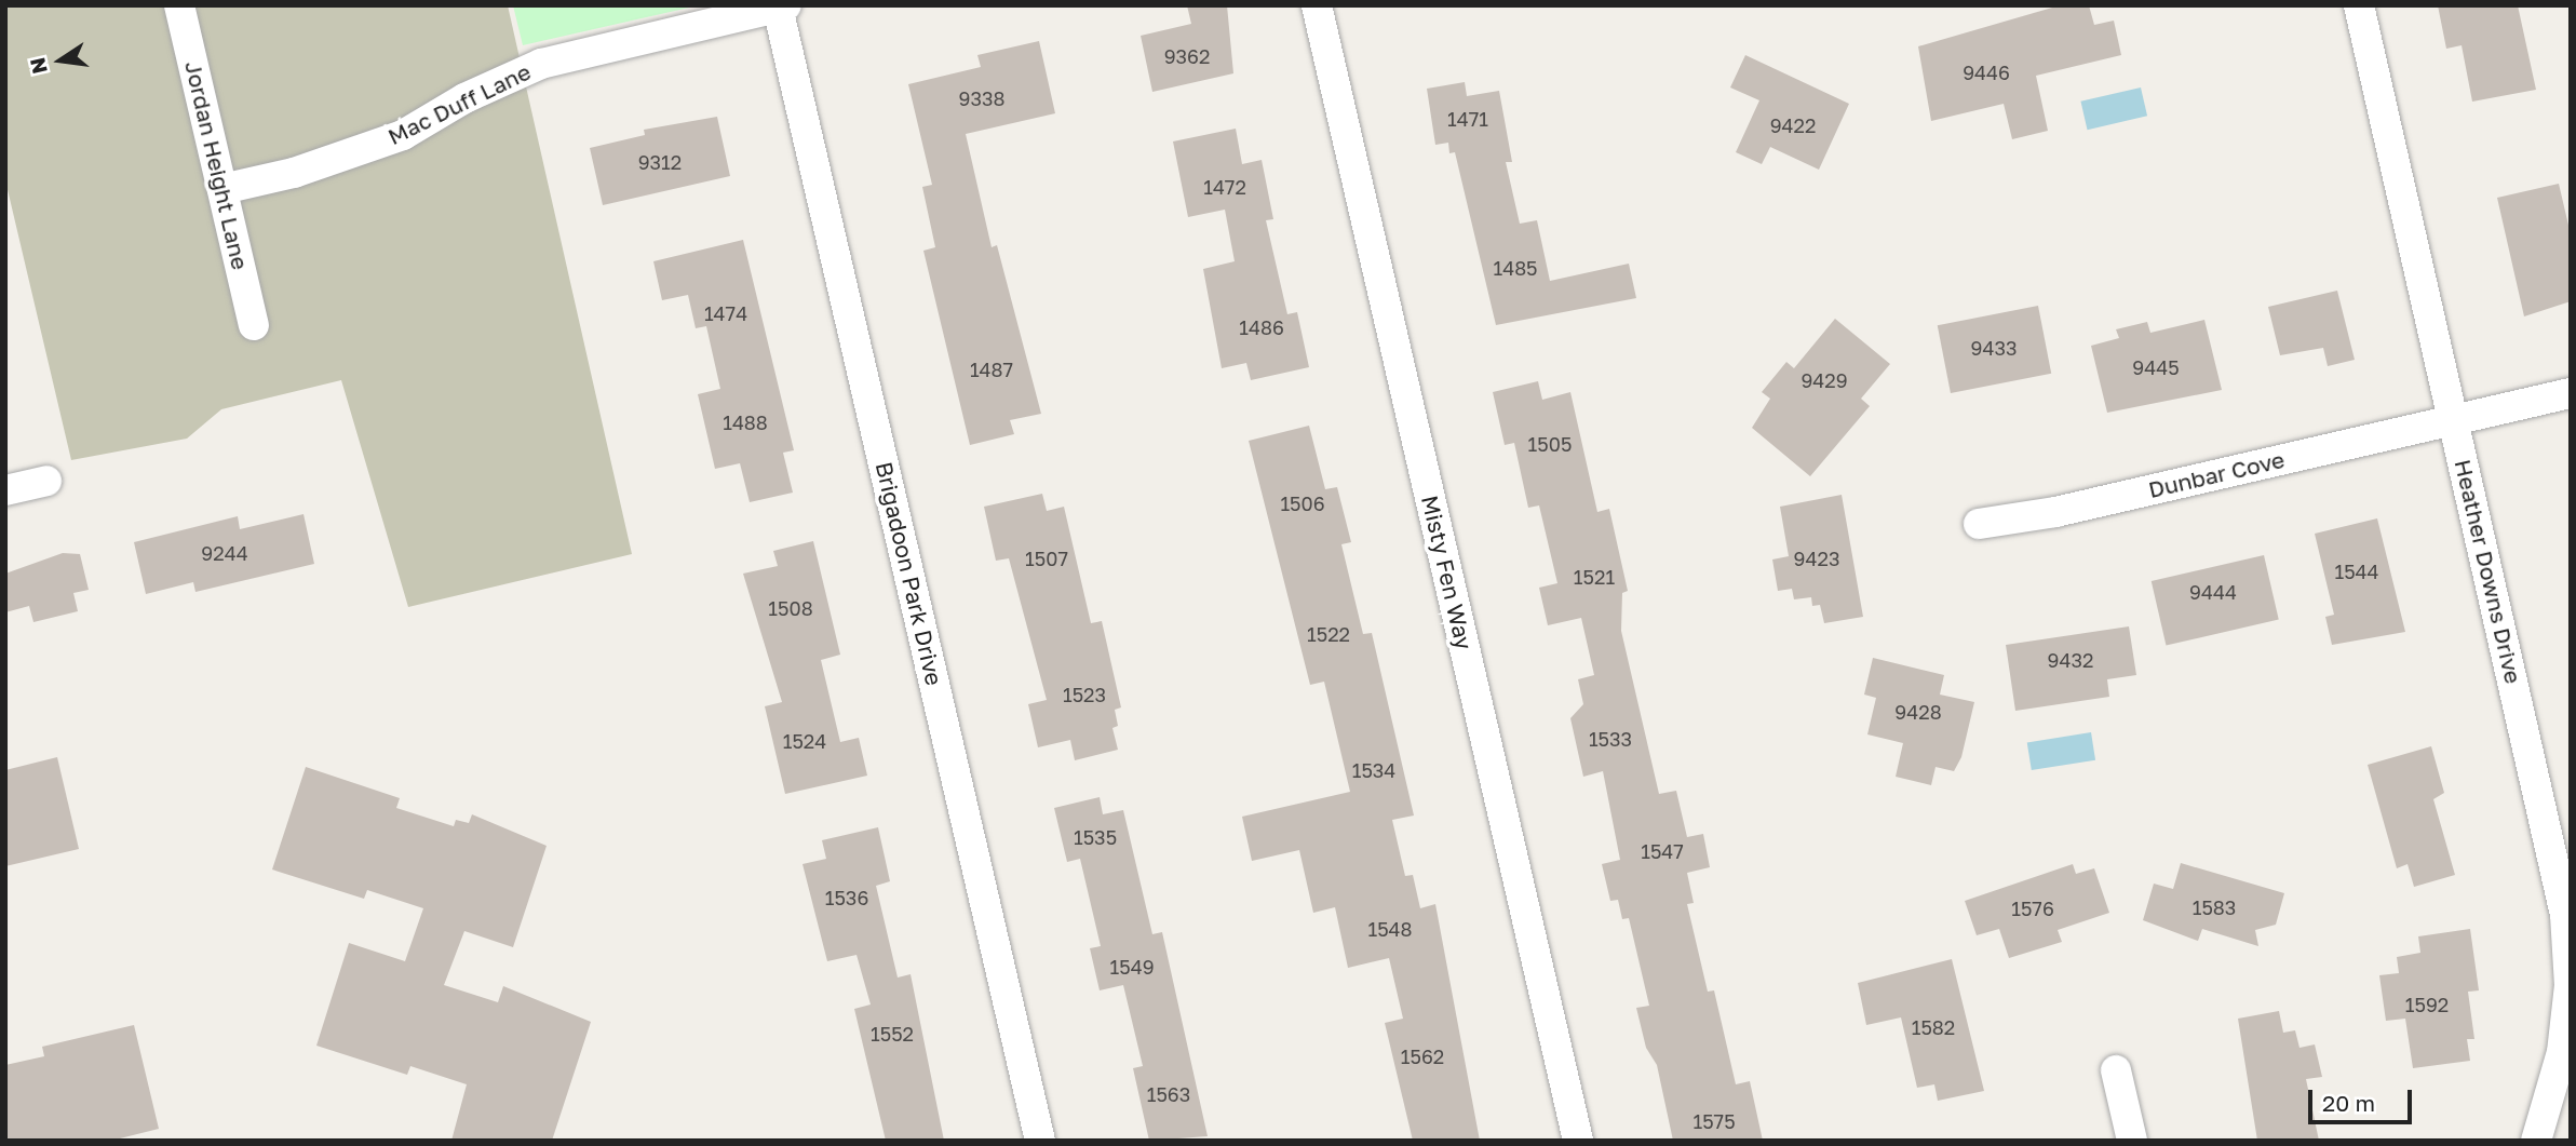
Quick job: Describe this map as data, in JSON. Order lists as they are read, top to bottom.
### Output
{
  "streets": {
    "street": [
      "Mac Duff Lane",
      "Jordan Height Lane",
      "Dunbar Cove",
      "Heather Downs Drive",
      "Misty Fen Way",
      "Brigadoon Park Drive"
    ]
  },
  "crossings": [
    ["Mac Duff Lane", "Jordan Height Lane"],
    ["Mac Duff Lane", "Brigadoon Park Drive"],
    ["Dunbar Cove", "Heather Downs Drive"]
  ],
  "house_numbers": [
    "9362",
    "9446",
    "9338",
    "1471",
    "9422",
    "9312",
    "1472",
    "1485",
    "1474",
    "1486",
    "9433",
    "9445",
    "1487",
    "9429",
    "1488",
    "1505",
    "1506",
    "9244",
    "1507",
    "9423",
    "1544",
    "1521",
    "9444",
    "1508",
    "1522",
    "9432",
    "1523",
    "9428",
    "1533",
    "1524",
    "1534",
    "1535",
    "1547",
    "1536",
    "1583",
    "1576",
    "1548",
    "1549",
    "1592",
    "1582",
    "1552",
    "1562",
    "1563",
    "1575"
  ],
  "scale_bar": "20 m",
  "north": "left"
}
